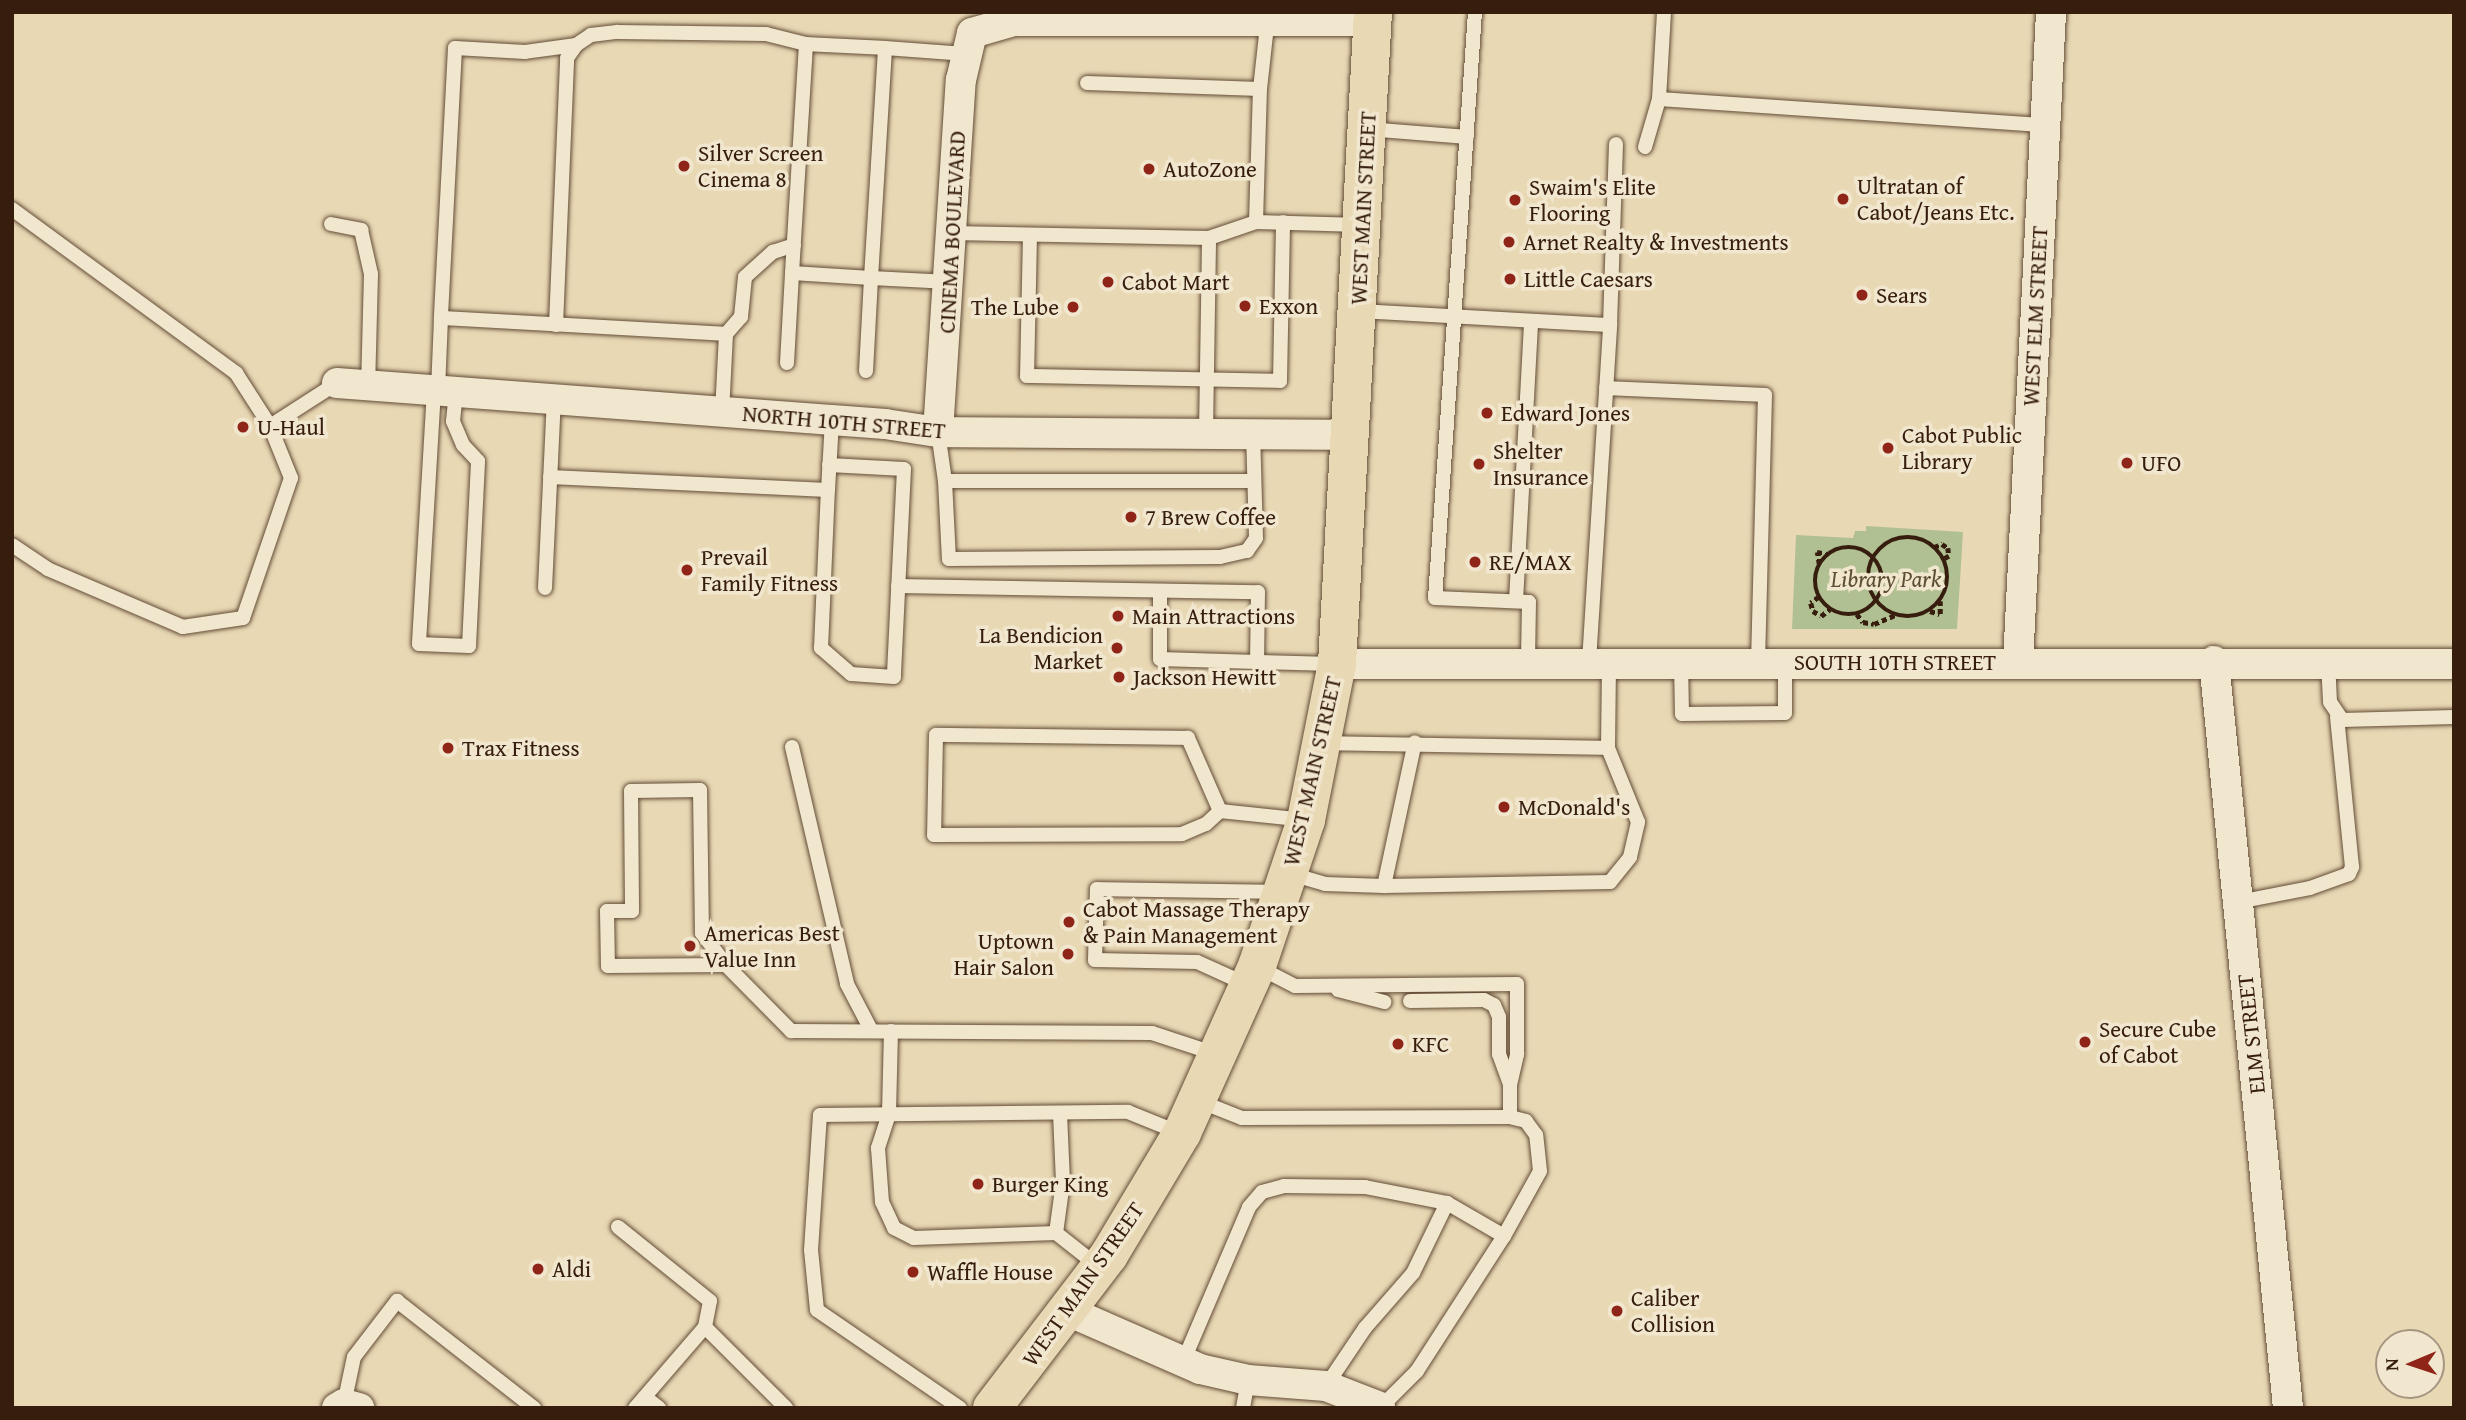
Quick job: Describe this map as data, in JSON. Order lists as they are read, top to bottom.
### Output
{
  "streets": {
    "main road": ["WEST MAIN STREET"],
    "street": [
      "CINEMA BOULEVARD",
      "WEST ELM STREET",
      "NORTH 10TH STREET",
      "SOUTH 10TH STREET",
      "ELM STREET"
    ]
  },
  "crossings": [
    ["WEST MAIN STREET", "NORTH 10TH STREET"],
    ["WEST MAIN STREET", "SOUTH 10TH STREET"],
    ["CINEMA BOULEVARD", "NORTH 10TH STREET"],
    ["WEST ELM STREET", "SOUTH 10TH STREET"],
    ["SOUTH 10TH STREET", "ELM STREET"]
  ],
  "parks": ["Library Park"],
  "places": [
    "Silver Screen Cinema 8",
    "AutoZone",
    "Ultratan of Cabot/Jeans Etc.",
    "Swaim's Elite Flooring",
    "Arnet Realty & Investments",
    "Little Caesars",
    "Cabot Mart",
    "Sears",
    "Exxon",
    "The Lube",
    "Edward Jones",
    "U-Haul",
    "Cabot Public Library",
    "UFO",
    "Shelter Insurance",
    "7 Brew Coffee",
    "RE/MAX",
    "Prevail Family Fitness",
    "Main Attractions",
    "La Bendicion Market",
    "Jackson Hewitt",
    "Trax Fitness",
    "McDonald's",
    "Cabot Massage Therapy & Pain Management",
    "Americas Best Value Inn",
    "Uptown Hair Salon",
    "Secure Cube of Cabot",
    "KFC",
    "Burger King",
    "Aldi",
    "Waffle House",
    "Caliber Collision"
  ],
  "north": "left"
}
